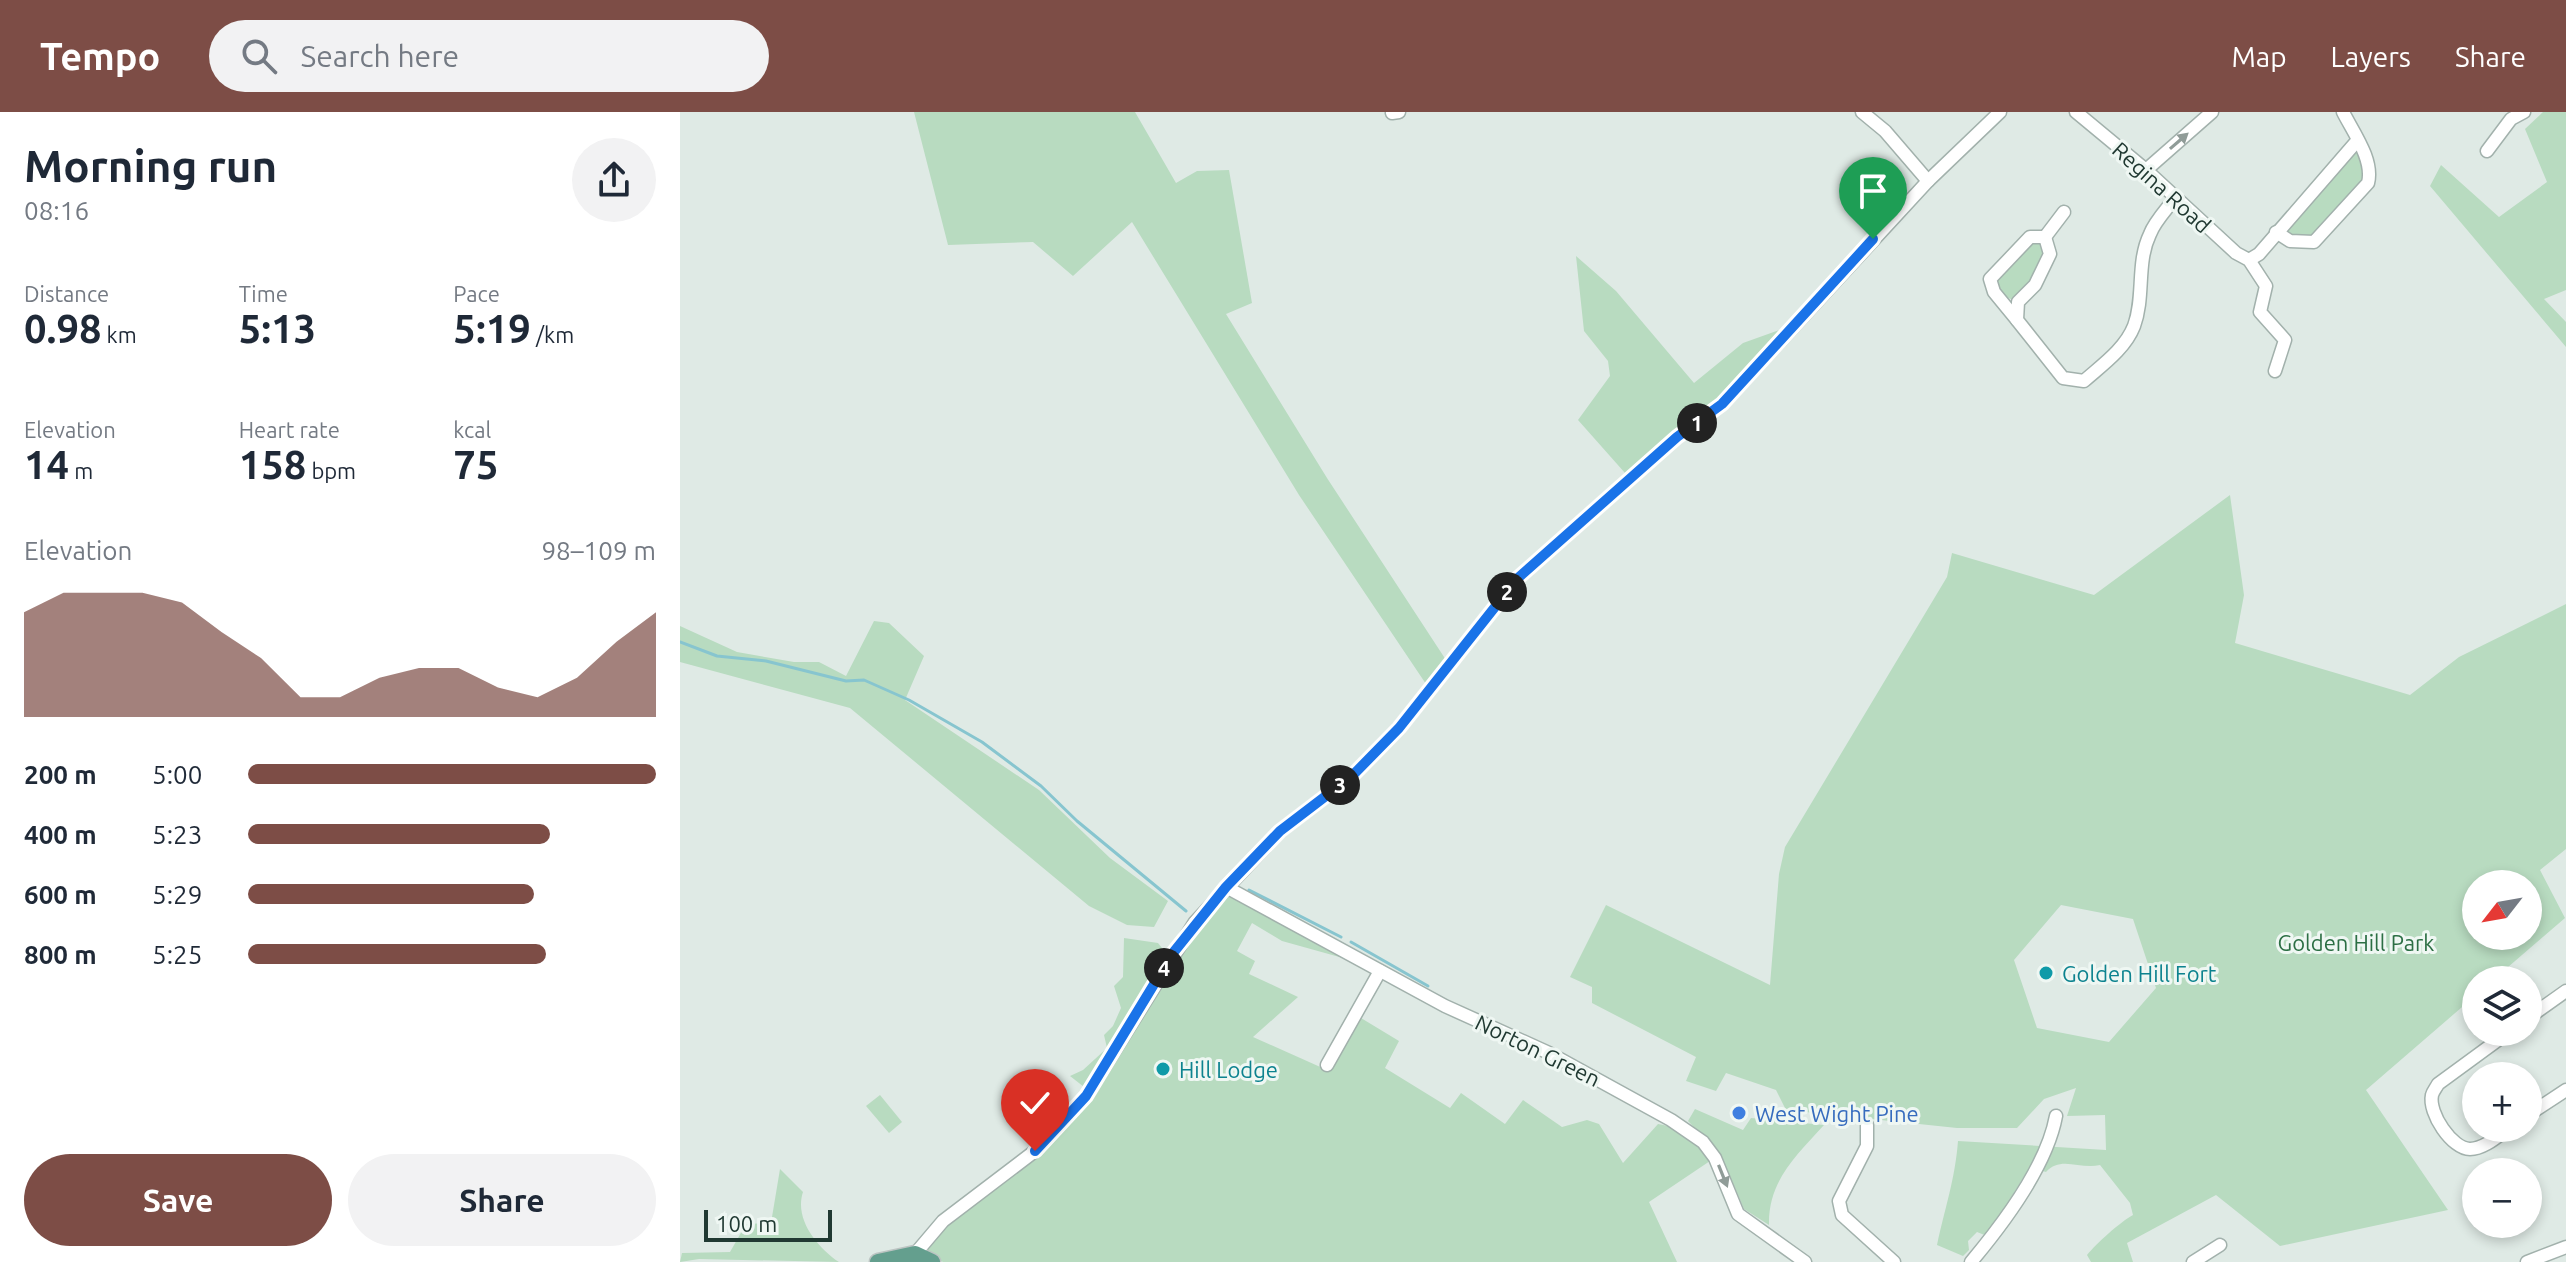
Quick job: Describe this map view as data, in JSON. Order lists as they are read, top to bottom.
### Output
{
  "streets": {
    "street": ["Regina Road", "Norton Green"]
  },
  "one_way": ["Norton Green"],
  "parks": ["Golden Hill Park"],
  "places": ["Golden Hill Fort", "Hill Lodge", "West Wight Pine"],
  "scale_bar": "100 m",
  "north": "bottom left",
  "page": {
    "header": "Tempo",
    "search": "Search here",
    "nav": ["Map", "Layers", "Share"],
    "heading": ["Morning run", "08:16"],
    "stats": [
      ["Distance", "0.98 km"],
      ["Time", "5:13"],
      ["Pace", "5:19 /km"],
      ["Elevation", "14 m"],
      ["Heart rate", "158 bpm"],
      ["kcal", "75"]
    ],
    "pins": [
      "1",
      "2",
      "3",
      "4"
    ],
    "chart": ["Elevation", "98–109 m"],
    "list": [
      {
        "name": "200 m",
        "note": "5:00"
      },
      {
        "name": "400 m",
        "note": "5:23"
      },
      {
        "name": "600 m",
        "note": "5:29"
      },
      {
        "name": "800 m",
        "note": "5:25"
      }
    ],
    "map_buttons": ["+", "−"],
    "buttons": ["Save", "Share"],
    "scale": "100 m"
  }
}
